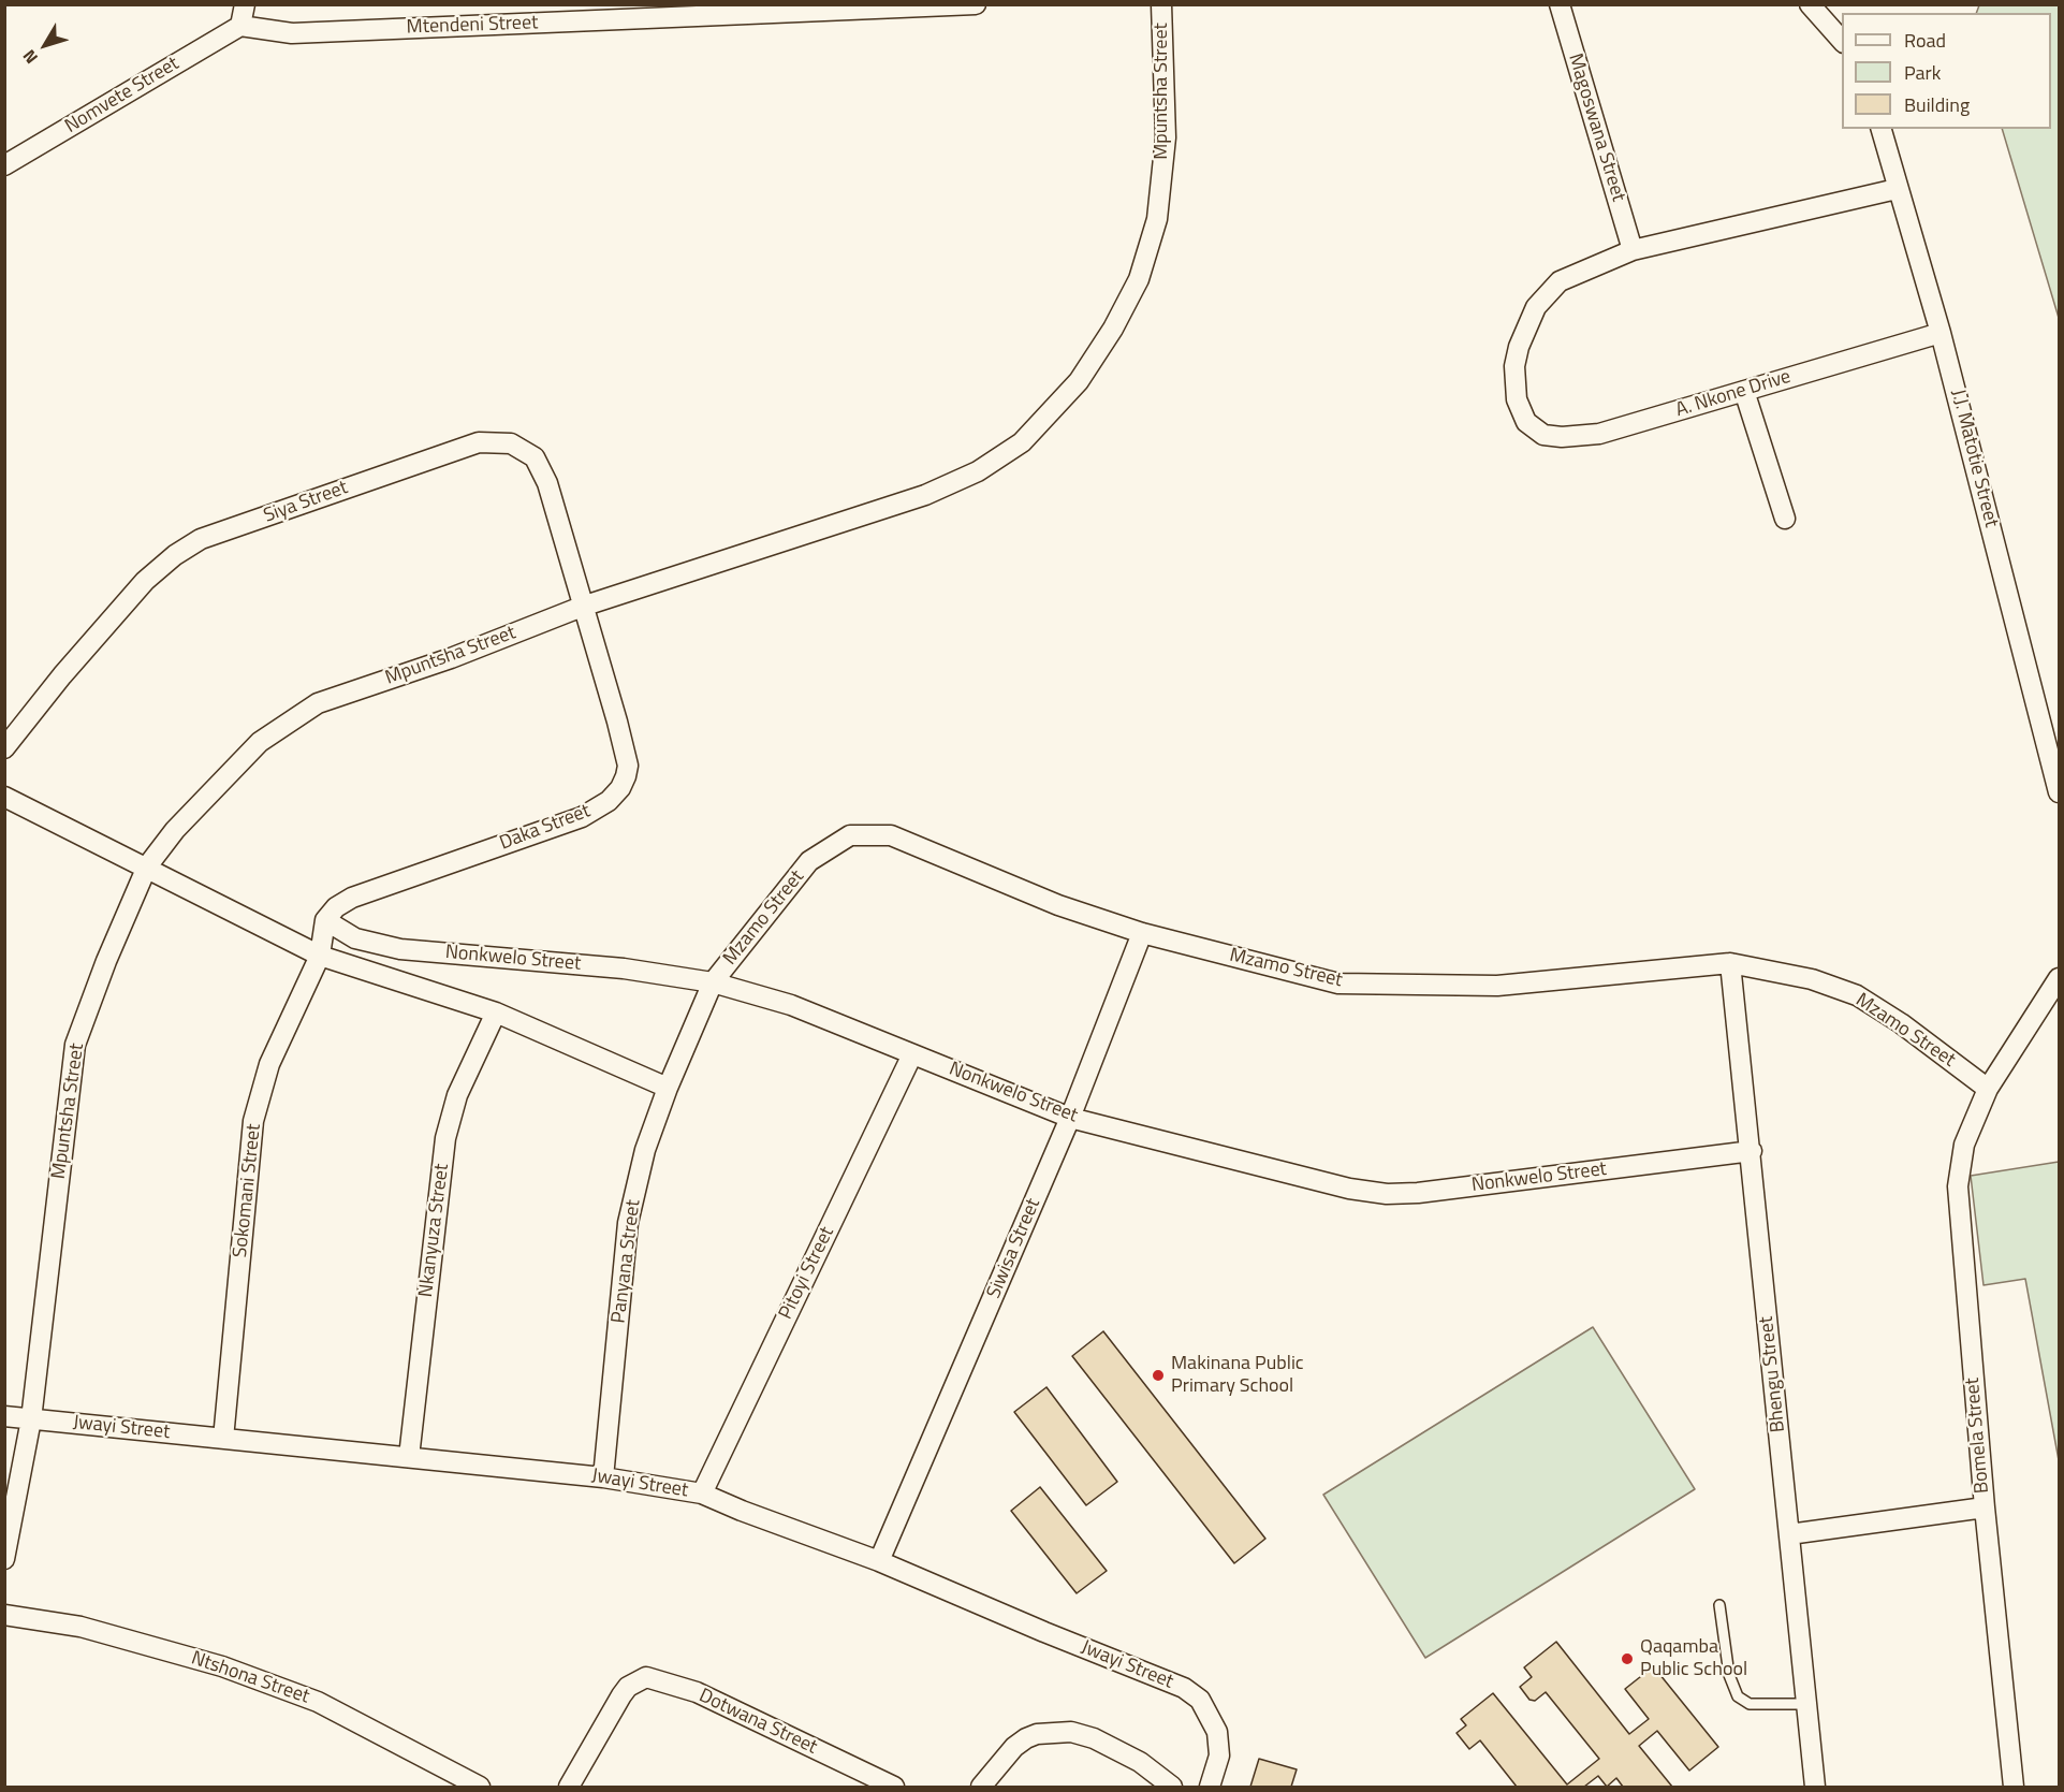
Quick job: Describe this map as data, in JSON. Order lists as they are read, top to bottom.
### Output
{
  "streets": {
    "street": [
      "Mtendeni Street",
      "Mpuntsha Street",
      "Nomvete Street",
      "Magoswana Street",
      "A. Nkone Drive",
      "J.J. Matotie Street",
      "Siya Street",
      "Daka Street",
      "Mzamo Street",
      "Nonkwelo Street",
      "Sokomani Street",
      "Nkanyuza Street",
      "Siwisa Street",
      "Panyana Street",
      "Pitoyi Street",
      "Bhengu Street",
      "Jwayi Street",
      "Bomela Street",
      "Ntshona Street",
      "Dotwana Street"
    ]
  },
  "crossings": [
    ["Mtendeni Street", "Nomvete Street"],
    ["Mpuntsha Street", "Siya Street"],
    ["Mpuntsha Street", "Daka Street"],
    ["Mpuntsha Street", "Jwayi Street"],
    ["Magoswana Street", "A. Nkone Drive"],
    ["A. Nkone Drive", "J.J. Matotie Street"],
    ["Siya Street", "Daka Street"],
    ["Daka Street", "Nonkwelo Street"],
    ["Mzamo Street", "Nonkwelo Street"],
    ["Mzamo Street", "Siwisa Street"],
    ["Mzamo Street", "Panyana Street"],
    ["Mzamo Street", "Bhengu Street"],
    ["Mzamo Street", "Bomela Street"],
    ["Nonkwelo Street", "Siwisa Street"],
    ["Nonkwelo Street", "Panyana Street"],
    ["Nonkwelo Street", "Pitoyi Street"],
    ["Nonkwelo Street", "Bhengu Street"],
    ["Sokomani Street", "Jwayi Street"],
    ["Nkanyuza Street", "Jwayi Street"],
    ["Siwisa Street", "Jwayi Street"],
    ["Panyana Street", "Jwayi Street"],
    ["Pitoyi Street", "Jwayi Street"]
  ],
  "places": ["Makinana Public Primary School", "Qaqamba Public School"],
  "legend": ["Road", "Park", "Building"],
  "north": "bottom left"
}
